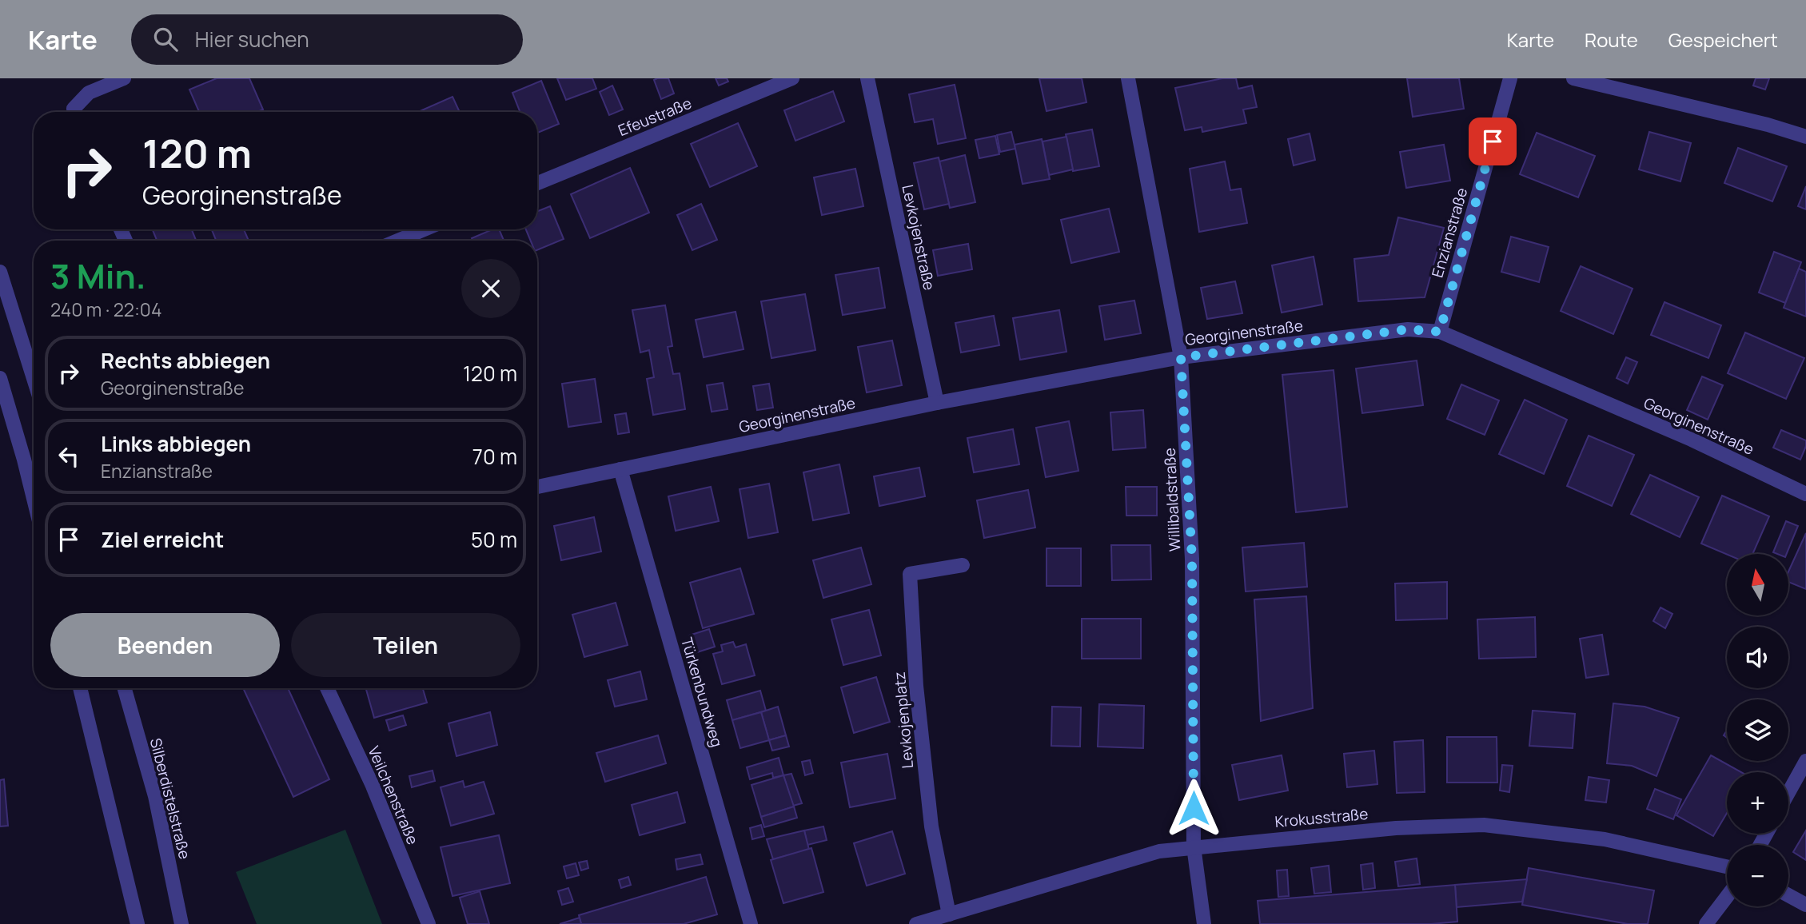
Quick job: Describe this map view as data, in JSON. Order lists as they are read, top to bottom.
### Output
{
  "streets": {
    "street": [
      "Efeustraße",
      "Enzianstraße",
      "Levkojenstraße",
      "Georginenstraße",
      "Willibaldstraße",
      "Türkenbundweg",
      "Levkojenplatz",
      "Veilchenstraße",
      "Silberdistelstraße",
      "Krokusstraße"
    ]
  },
  "crossings": [
    ["Enzianstraße", "Georginenstraße"],
    ["Levkojenstraße", "Georginenstraße"],
    ["Georginenstraße", "Willibaldstraße"],
    ["Georginenstraße", "Türkenbundweg"],
    ["Willibaldstraße", "Krokusstraße"],
    ["Levkojenplatz", "Krokusstraße"]
  ],
  "north": "top",
  "page": {
    "header": "Karte",
    "search": "Hier suchen",
    "nav": ["Karte", "Route", "Gespeichert"],
    "turn": ["120 m", "Georginenstraße"],
    "heading": ["3 Min.", "240 m · 22:04"],
    "list": [
      {
        "name": "Rechts abbiegen",
        "note": "Georginenstraße",
        "value": "120 m"
      },
      {
        "name": "Links abbiegen",
        "note": "Enzianstraße",
        "value": "70 m"
      },
      {
        "name": "Ziel erreicht",
        "value": "50 m"
      }
    ],
    "map_buttons": ["+", "−"],
    "buttons": ["Beenden", "Teilen"]
  }
}
